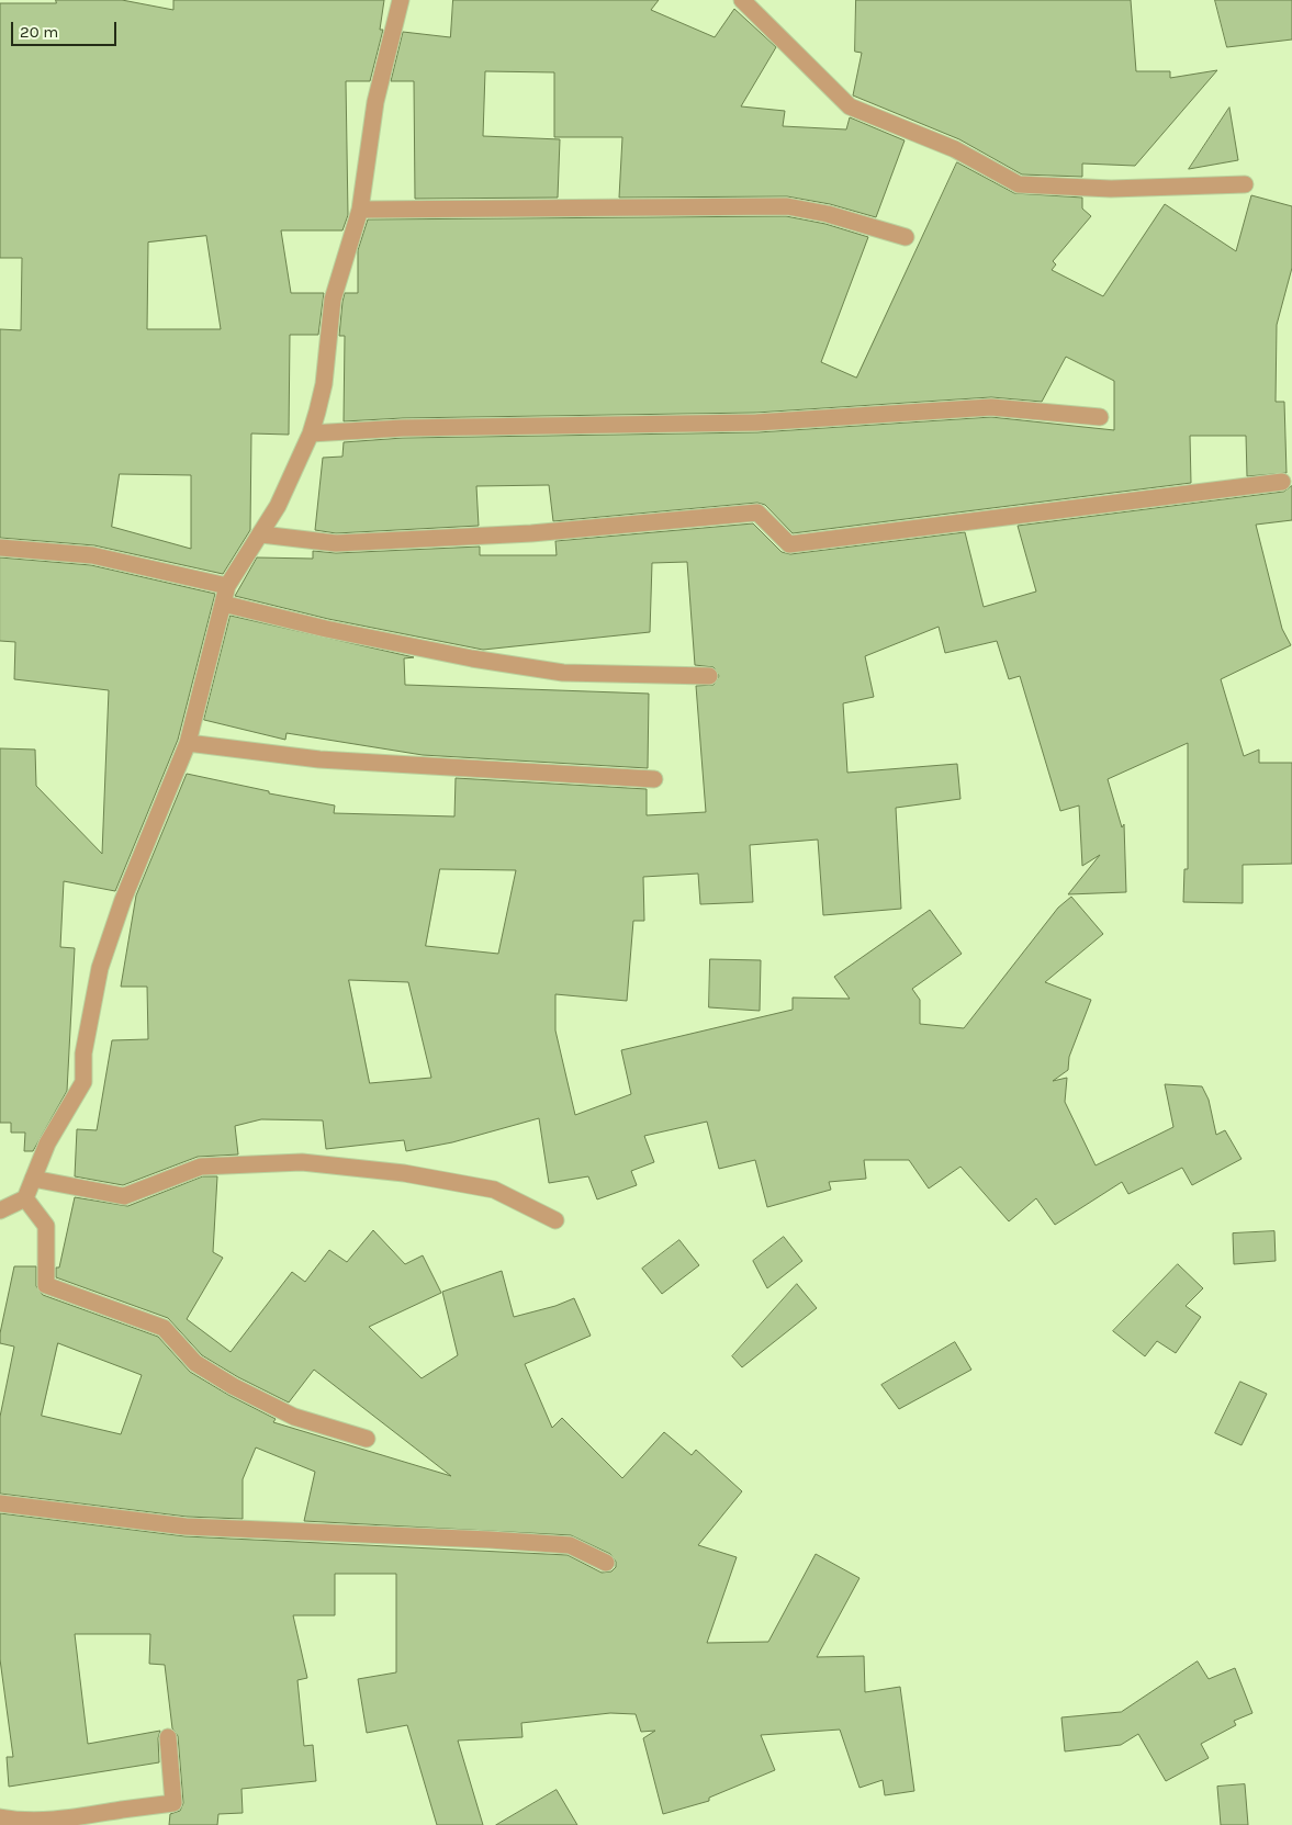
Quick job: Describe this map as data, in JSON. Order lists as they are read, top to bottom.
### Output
{
  "scale_bar": "20 m"
}
